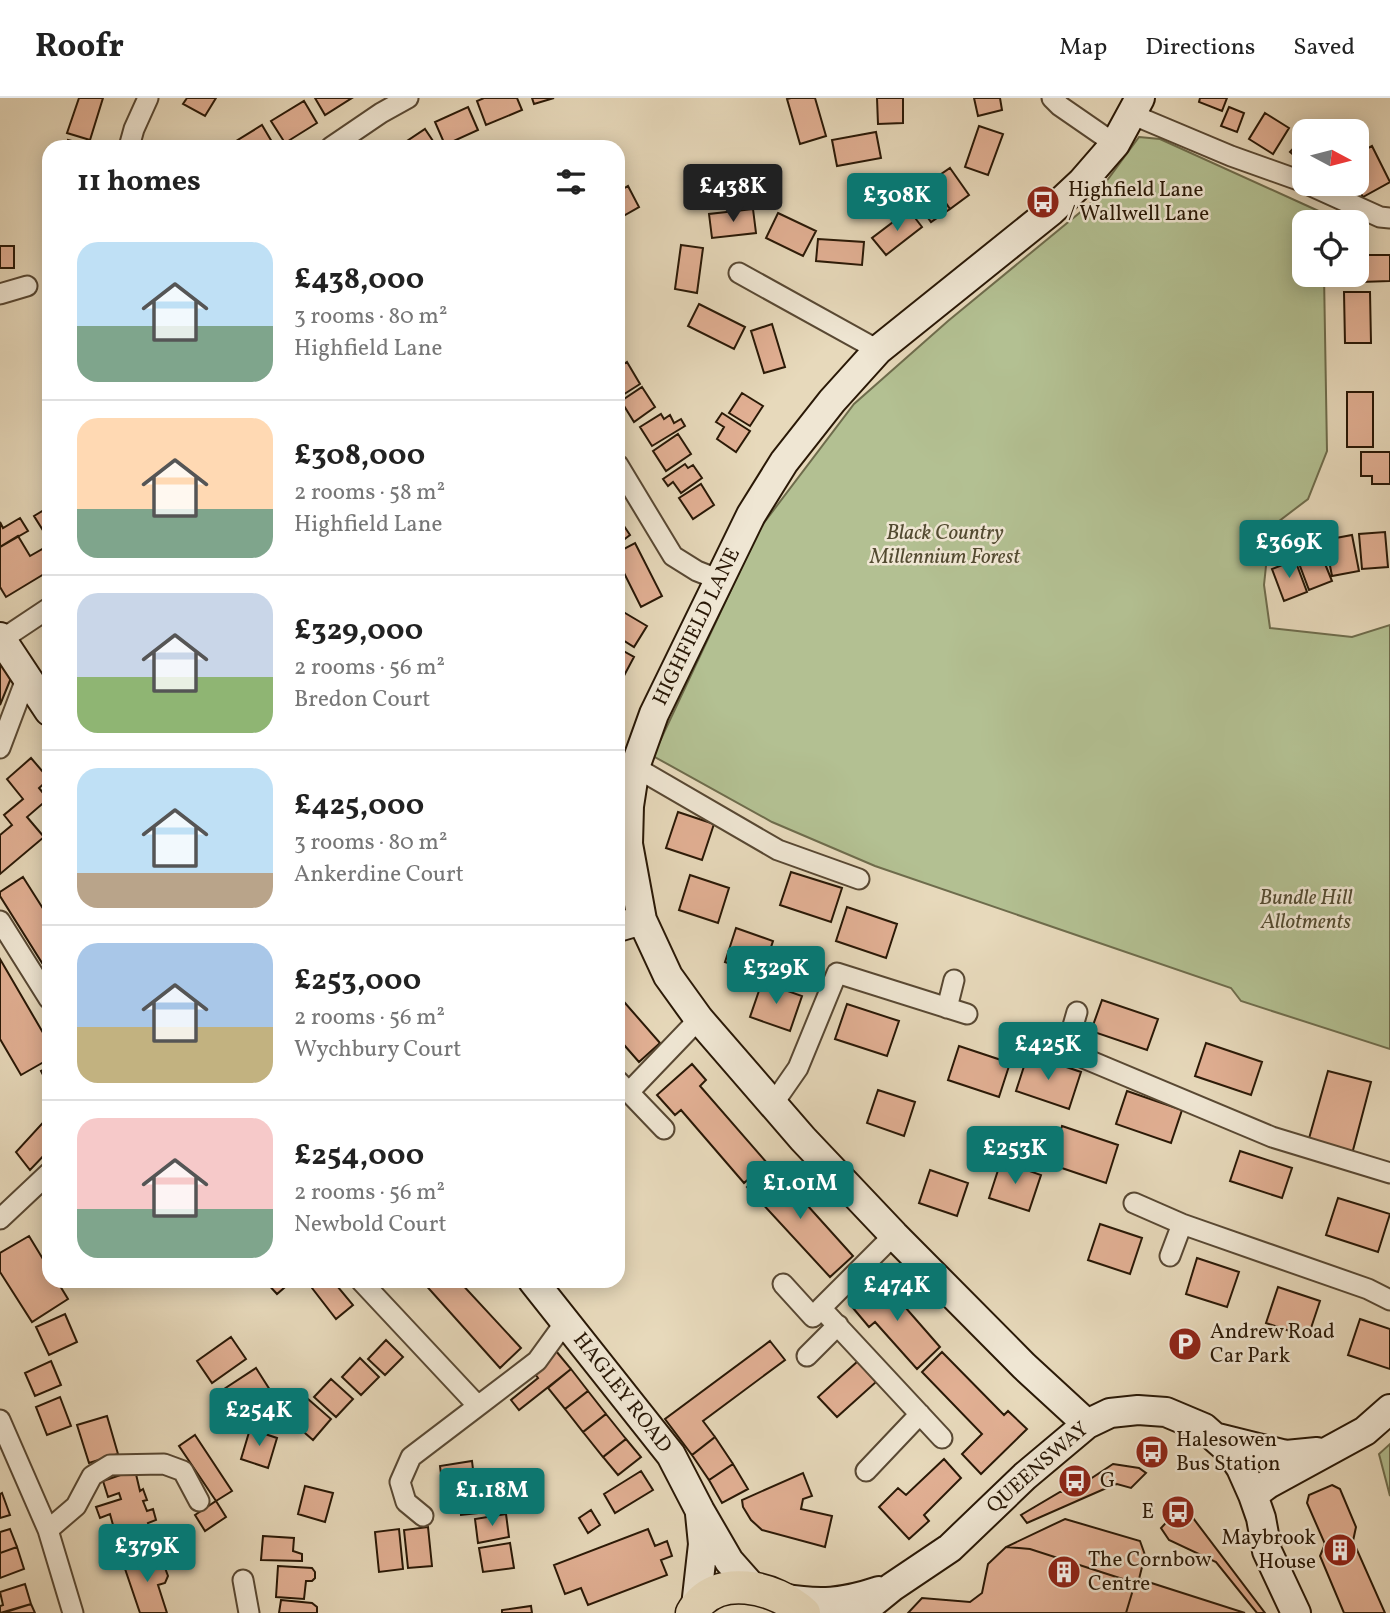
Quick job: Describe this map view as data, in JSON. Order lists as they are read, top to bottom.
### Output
{
  "streets": {
    "street": ["HIGHFIELD LANE", "HAGLEY ROAD", "QUEENSWAY"]
  },
  "crossings": [
    ["HIGHFIELD LANE", "QUEENSWAY"]
  ],
  "parks": ["Black Country Millennium Forest", "Bundle Hill Allotments"],
  "places": {
    "bus stop": [
      "Highfield Lane / Wallwell Lane",
      "Halesowen Bus Station",
      "G",
      "E"
    ],
    "parking": ["Andrew Road Car Park"],
    "building": ["Maybrook House", "The Cornbow Centre"]
  },
  "north": "right",
  "page": {
    "header": "Roofr",
    "nav": ["Map", "Directions", "Saved"],
    "heading": "11 homes",
    "price": [
      "£438K",
      "£308K",
      "£369K",
      "£329K",
      "£425K",
      "£253K",
      "£1.01M",
      "£474K",
      "£254K",
      "£1.18M",
      "£379K"
    ],
    "list": [
      {
        "name": "£438,000",
        "note": "3 rooms · 80 m² · Highfield Lane"
      },
      {
        "name": "£308,000",
        "note": "2 rooms · 58 m² · Highfield Lane"
      },
      {
        "name": "£329,000",
        "note": "2 rooms · 56 m² · Bredon Court"
      },
      {
        "name": "£425,000",
        "note": "3 rooms · 80 m² · Ankerdine Court"
      },
      {
        "name": "£253,000",
        "note": "2 rooms · 56 m² · Wychbury Court"
      },
      {
        "name": "£254,000",
        "note": "2 rooms · 56 m² · Newbold Court"
      }
    ]
  }
}
